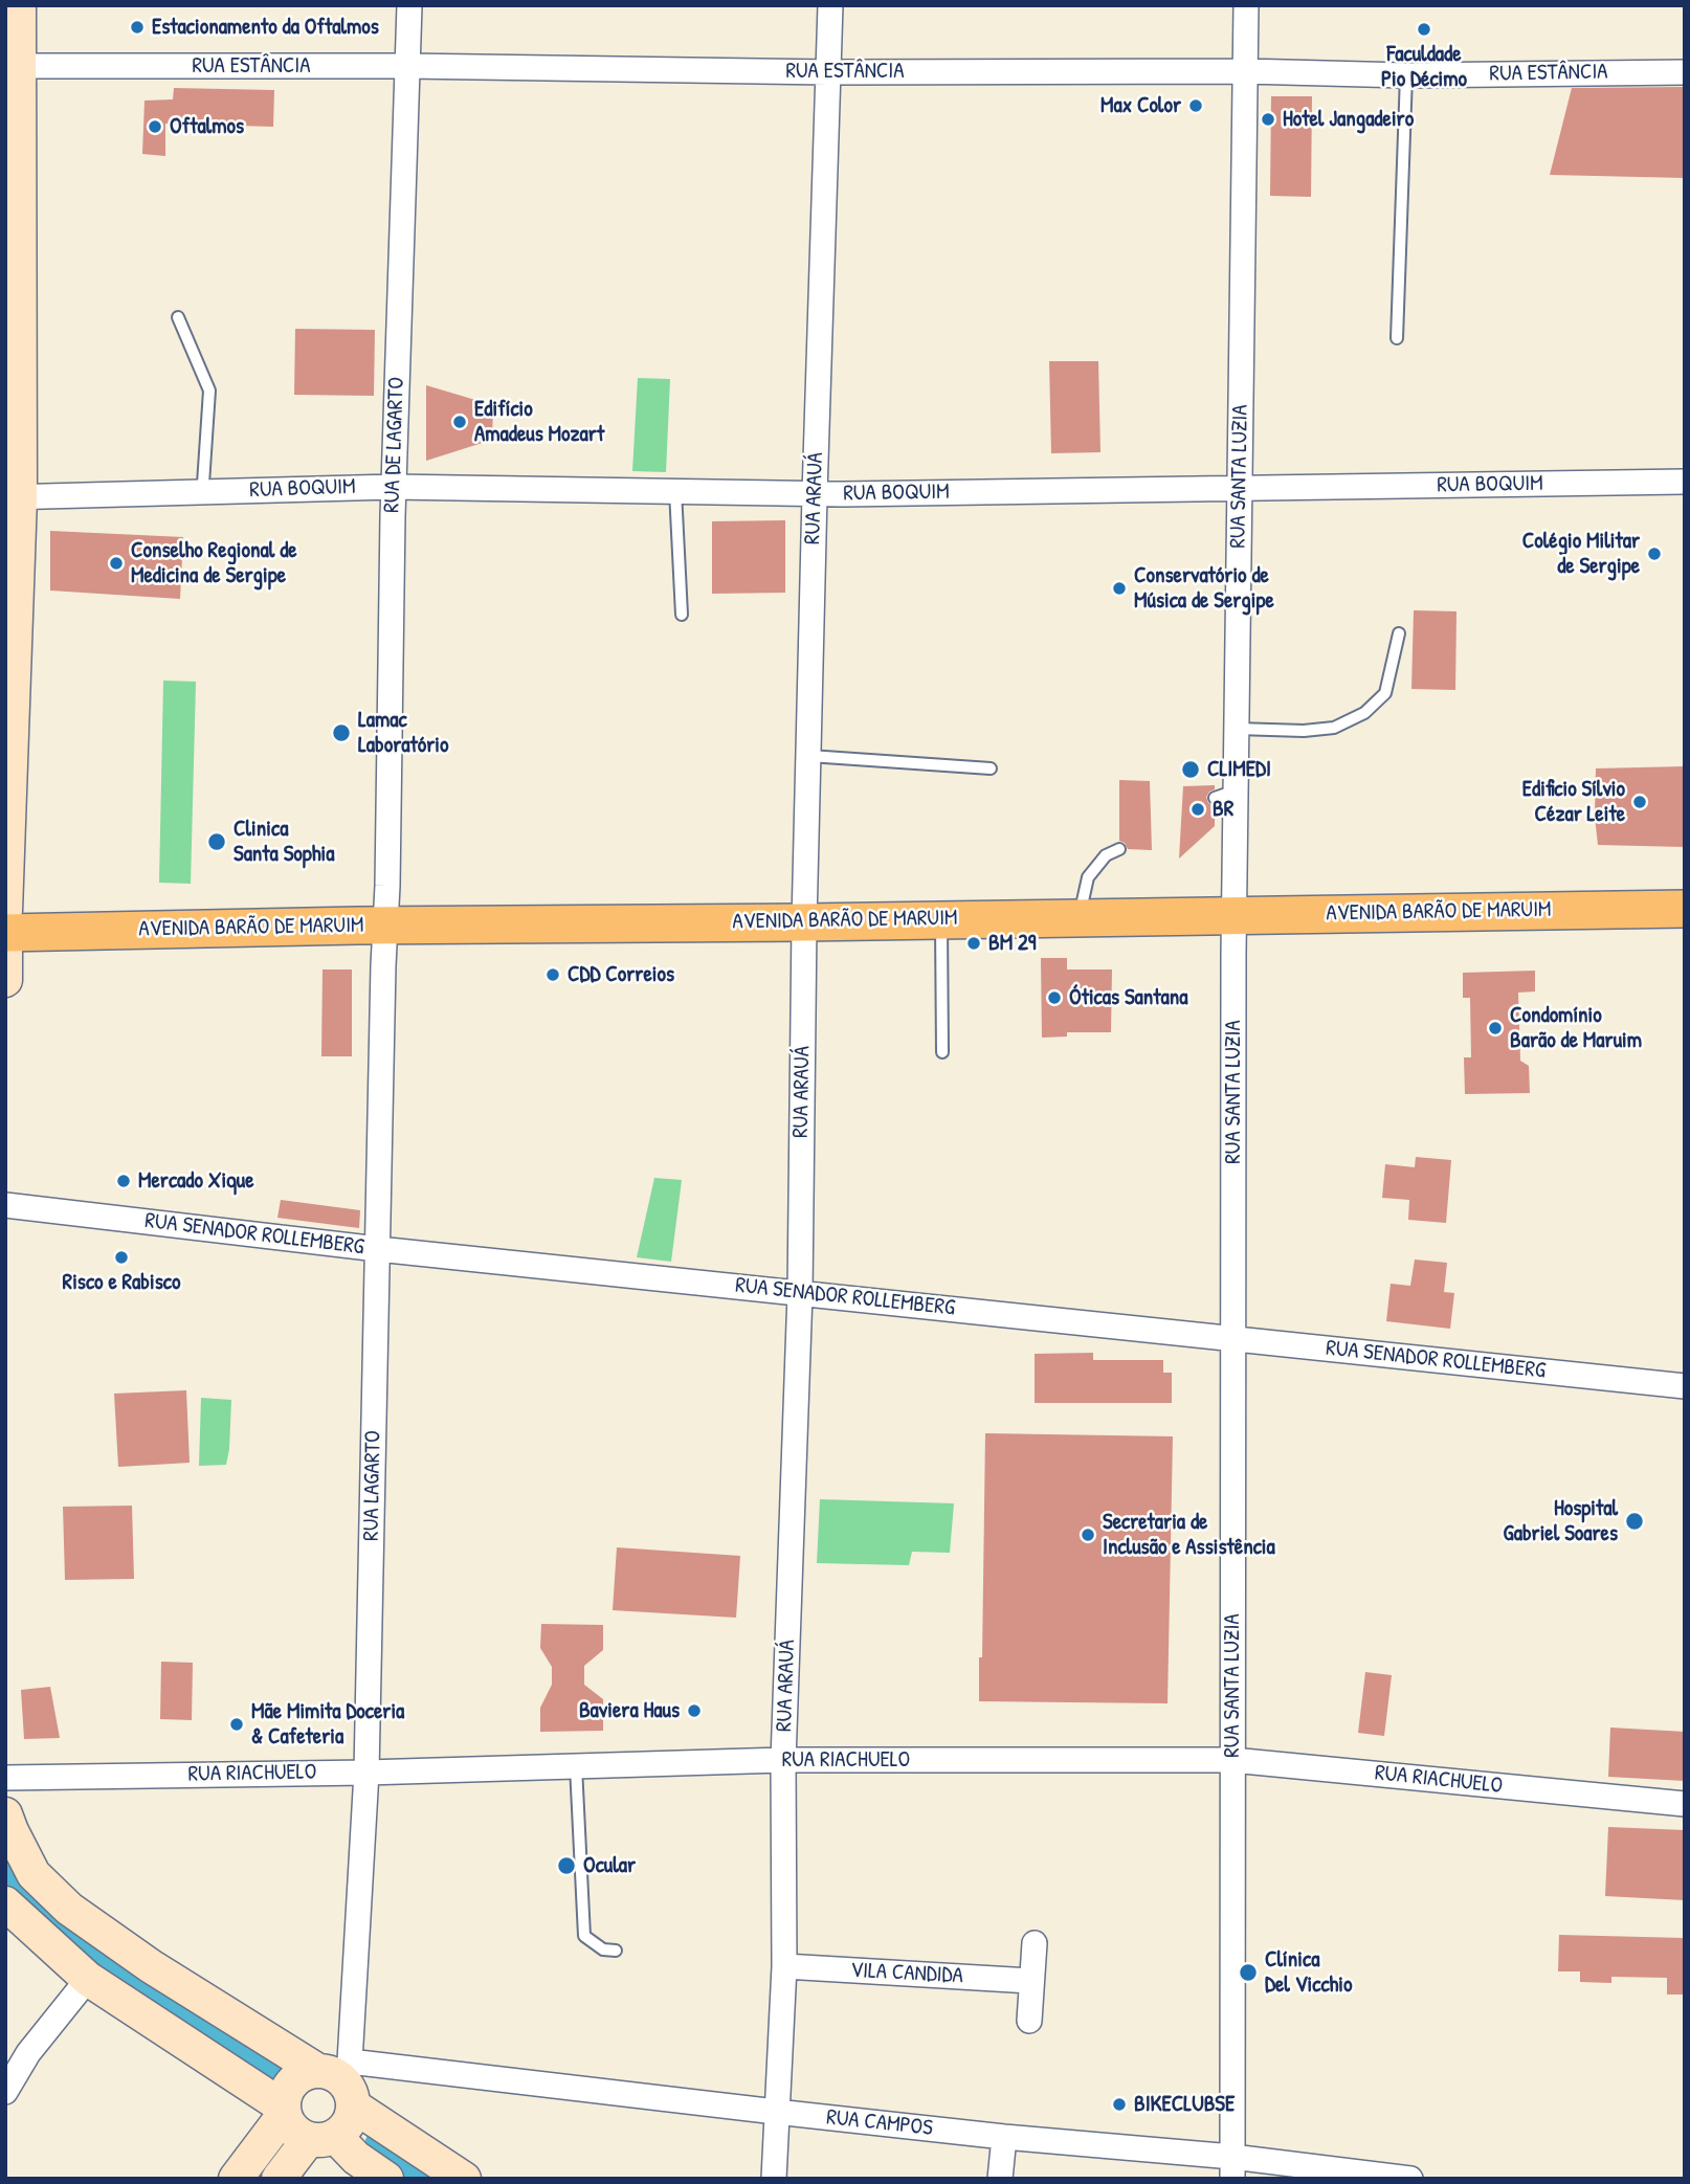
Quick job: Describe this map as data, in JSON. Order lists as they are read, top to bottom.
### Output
{
  "streets": {
    "main road": ["AVENIDA BARÃO DE MARUIM"],
    "street": [
      "RUA ESTÂNCIA",
      "RUA DE LAGARTO",
      "RUA SANTA LUZIA",
      "RUA BOQUIM",
      "RUA ARAUÁ",
      "RUA SENADOR ROLLEMBERG",
      "RUA LAGARTO",
      "RUA RIACHUELO",
      "VILA CANDIDA",
      "RUA CAMPOS"
    ]
  },
  "crossings": [
    ["RUA ESTÂNCIA", "RUA DE LAGARTO"],
    ["RUA ESTÂNCIA", "RUA SANTA LUZIA"],
    ["RUA ESTÂNCIA", "RUA ARAUÁ"],
    ["RUA DE LAGARTO", "RUA BOQUIM"],
    ["RUA DE LAGARTO", "RUA LAGARTO"],
    ["RUA SANTA LUZIA", "RUA BOQUIM"],
    ["RUA SANTA LUZIA", "AVENIDA BARÃO DE MARUIM"],
    ["RUA SANTA LUZIA", "RUA SENADOR ROLLEMBERG"],
    ["RUA SANTA LUZIA", "RUA RIACHUELO"],
    ["RUA SANTA LUZIA", "RUA CAMPOS"],
    ["RUA BOQUIM", "RUA ARAUÁ"],
    ["RUA ARAUÁ", "AVENIDA BARÃO DE MARUIM"],
    ["RUA ARAUÁ", "RUA SENADOR ROLLEMBERG"],
    ["RUA ARAUÁ", "RUA RIACHUELO"],
    ["RUA ARAUÁ", "VILA CANDIDA"],
    ["RUA ARAUÁ", "RUA CAMPOS"],
    ["AVENIDA BARÃO DE MARUIM", "RUA LAGARTO"],
    ["RUA SENADOR ROLLEMBERG", "RUA LAGARTO"],
    ["RUA LAGARTO", "RUA RIACHUELO"],
    ["RUA LAGARTO", "RUA CAMPOS"]
  ],
  "places": [
    "Estacionamento da Oftalmos",
    "Faculdade Pio Décimo",
    "Max Color",
    "Hotel Jangadeiro",
    "Oftalmos",
    "Edifício Amadeus Mozart",
    "Colégio Militar de Sergipe",
    "Conselho Regional de Medicina de Sergipe",
    "Conservatório de Música de Sergipe",
    "Lamac Laboratório",
    "CLIMEDI",
    "Edificio Sílvio Cézar Leite",
    "BR",
    "Clinica Santa Sophia",
    "BM 29",
    "CDD Correios",
    "Óticas Santana",
    "Condomínio Barão de Maruim",
    "Mercado Xique",
    "Risco e Rabisco",
    "Hospital Gabriel Soares",
    "Secretaria de Inclusão e Assistência",
    "Baviera Haus",
    "Mãe Mimita Doceria & Cafeteria",
    "Ocular",
    "Clínica Del Vicchio",
    "BIKECLUBSE"
  ]
}
